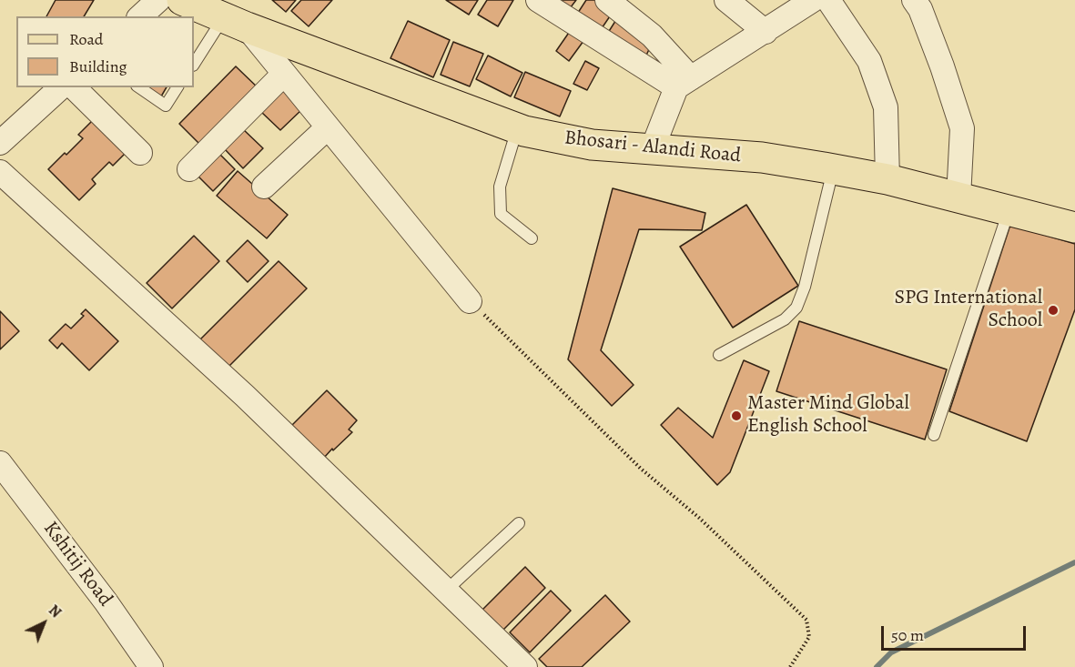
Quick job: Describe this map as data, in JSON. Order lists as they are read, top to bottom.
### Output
{
  "streets": {
    "main road": ["Bhosari - Alandi Road"],
    "street": ["Kshitij Road"]
  },
  "places": ["SPG International School", "Master Mind Global English School"],
  "legend": ["Road", "Building"],
  "scale_bar": "50 m",
  "north": "top right"
}
